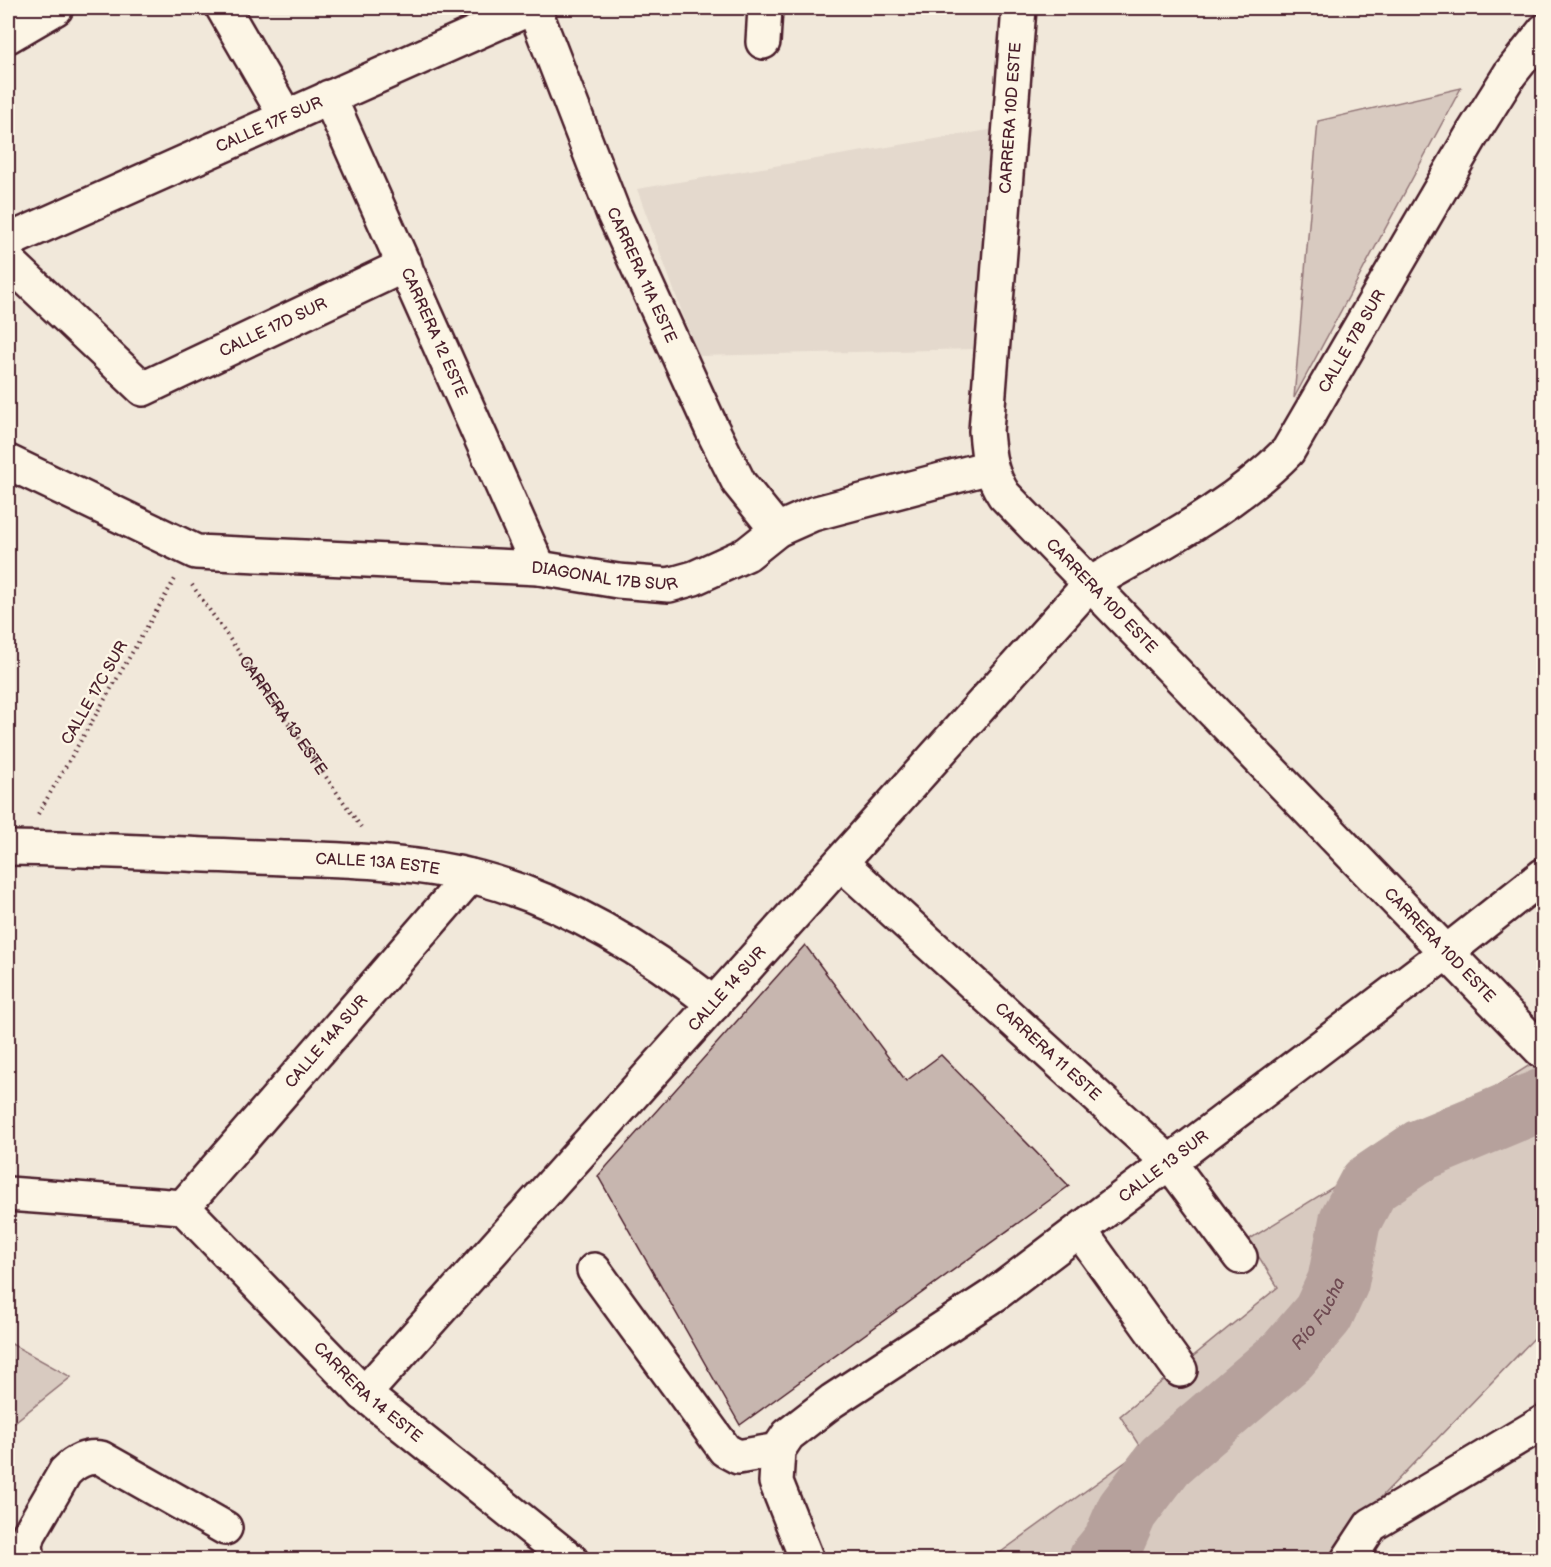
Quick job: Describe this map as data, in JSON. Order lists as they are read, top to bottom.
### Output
{
  "streets": {
    "street": [
      "CARRERA 10D ESTE",
      "CALLE 17F SUR",
      "CARRERA 11A ESTE",
      "CALLE 17D SUR",
      "CARRERA 12 ESTE",
      "CALLE 17B SUR",
      "DIAGONAL 17B SUR",
      "CALLE 13A ESTE",
      "CALLE 14 SUR",
      "CALLE 14A SUR",
      "CARRERA 11 ESTE",
      "CALLE 13 SUR",
      "CARRERA 14 ESTE"
    ],
    "path": ["CALLE 17C SUR", "CARRERA 13 ESTE"]
  },
  "crossings": [
    ["CARRERA 10D ESTE", "CALLE 17B SUR"],
    ["CARRERA 10D ESTE", "DIAGONAL 17B SUR"],
    ["CARRERA 10D ESTE", "CALLE 14 SUR"],
    ["CARRERA 10D ESTE", "CALLE 13 SUR"],
    ["CALLE 17F SUR", "CARRERA 11A ESTE"],
    ["CALLE 17F SUR", "CARRERA 12 ESTE"],
    ["CARRERA 11A ESTE", "DIAGONAL 17B SUR"],
    ["CALLE 17D SUR", "CARRERA 12 ESTE"],
    ["CARRERA 12 ESTE", "DIAGONAL 17B SUR"],
    ["CALLE 17B SUR", "CALLE 14 SUR"],
    ["DIAGONAL 17B SUR", "CALLE 17C SUR"],
    ["DIAGONAL 17B SUR", "CARRERA 13 ESTE"],
    ["CALLE 17C SUR", "CARRERA 13 ESTE"],
    ["CALLE 17C SUR", "CALLE 13A ESTE"],
    ["CARRERA 13 ESTE", "CALLE 13A ESTE"],
    ["CALLE 13A ESTE", "CALLE 14 SUR"],
    ["CALLE 13A ESTE", "CALLE 14A SUR"],
    ["CALLE 14 SUR", "CARRERA 11 ESTE"],
    ["CALLE 14 SUR", "CARRERA 14 ESTE"],
    ["CALLE 14A SUR", "CARRERA 14 ESTE"],
    ["CARRERA 11 ESTE", "CALLE 13 SUR"]
  ],
  "water": ["Río Fucha"]
}
